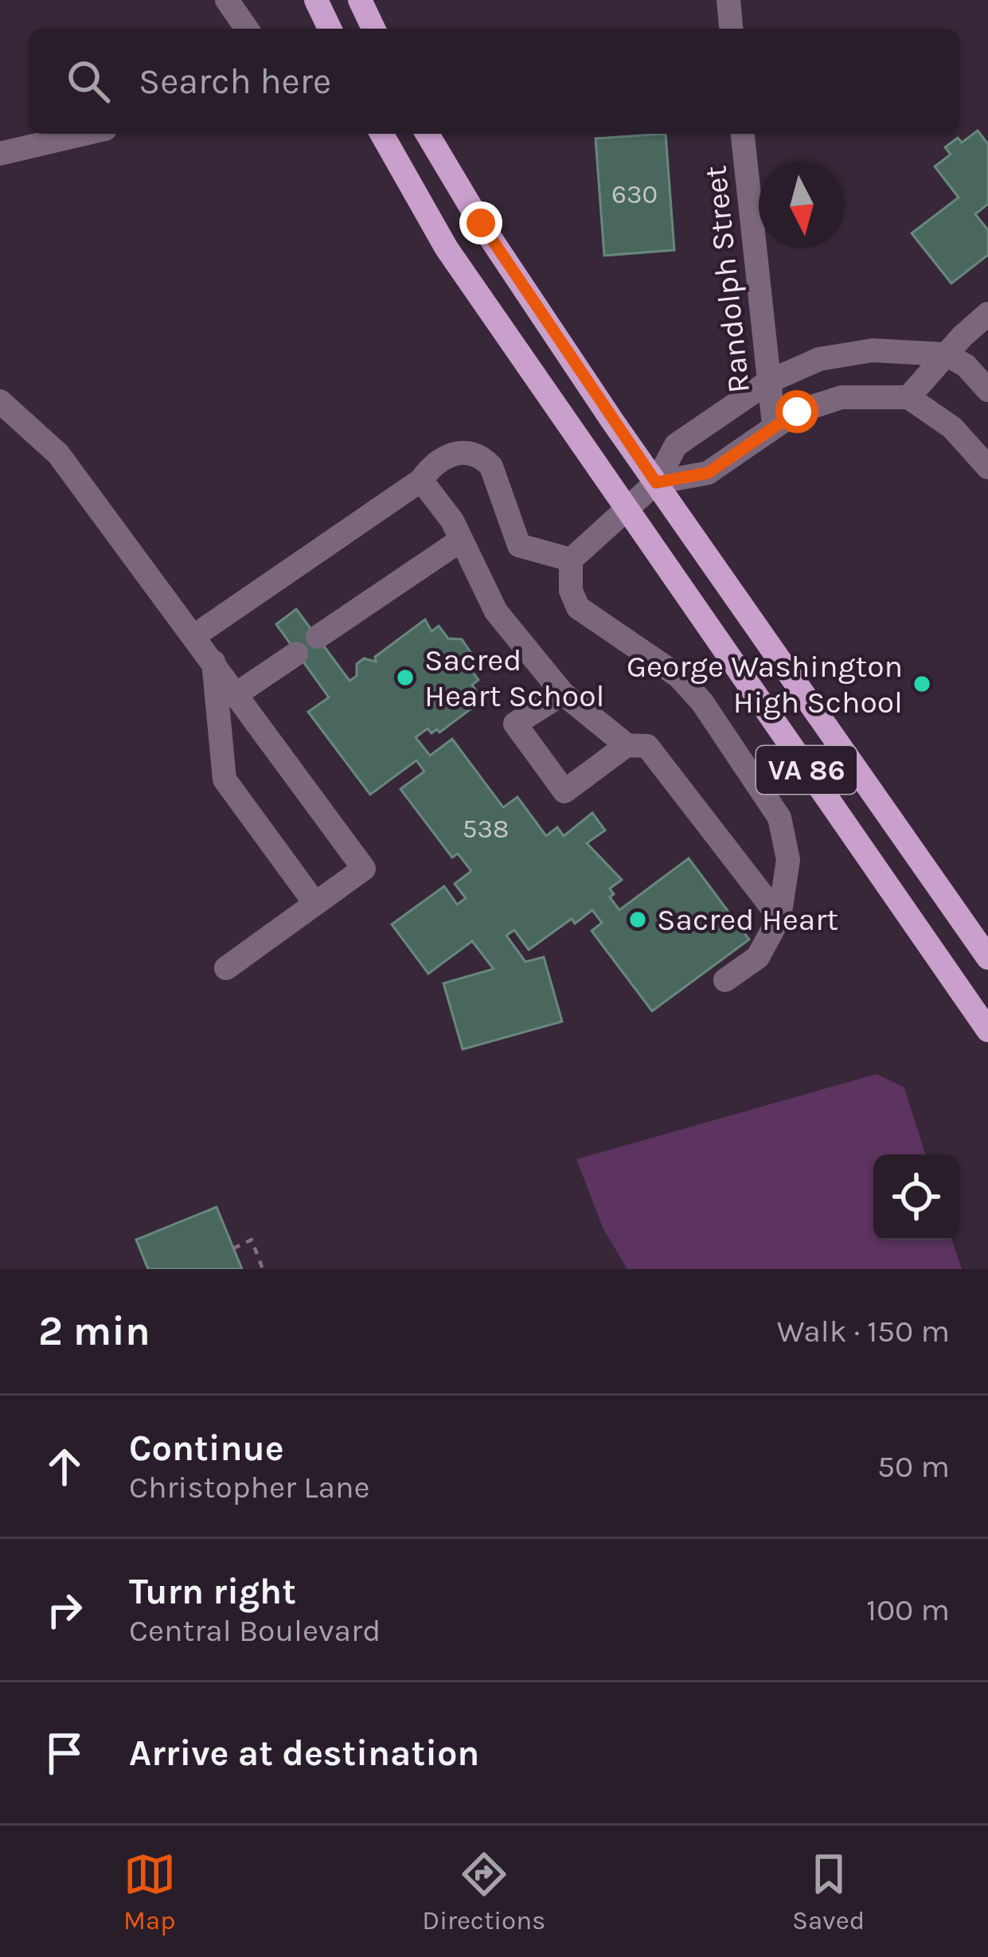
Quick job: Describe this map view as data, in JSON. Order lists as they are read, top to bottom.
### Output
{
  "streets": {
    "main road": ["VA 86"],
    "street": ["Randolph Street"]
  },
  "places": ["Sacred Heart School", "George Washington High School", "Sacred Heart"],
  "house_numbers": ["630", "538"],
  "north": "bottom",
  "page": {
    "search": "Search here",
    "heading": ["2 min", "Walk · 150 m"],
    "list": [
      ["Continue", "Christopher Lane", "50 m"],
      ["Turn right", "Central Boulevard", "100 m"],
      "Arrive at destination"
    ],
    "nav": ["Map", "Directions", "Saved"]
  }
}
